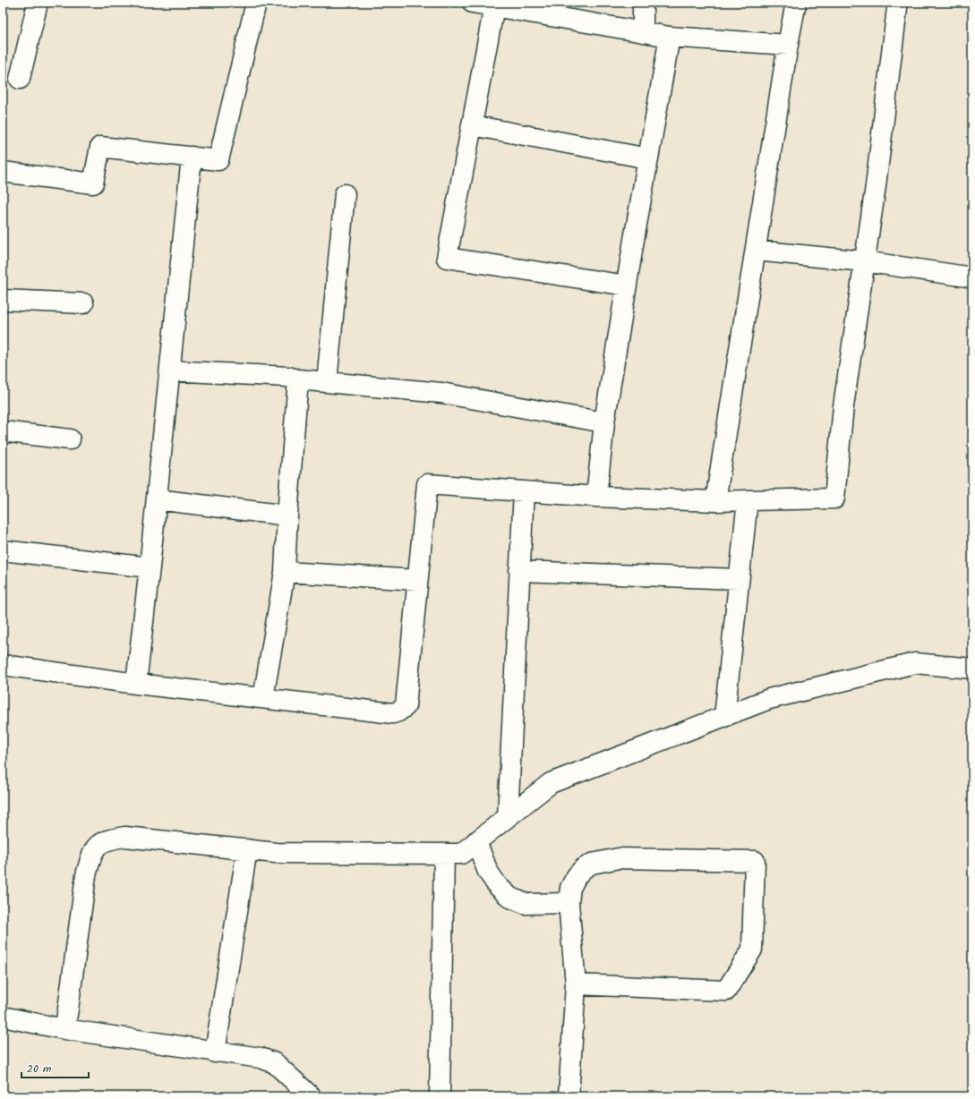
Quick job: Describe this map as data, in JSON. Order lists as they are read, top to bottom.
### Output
{
  "scale_bar": "20 m"
}
